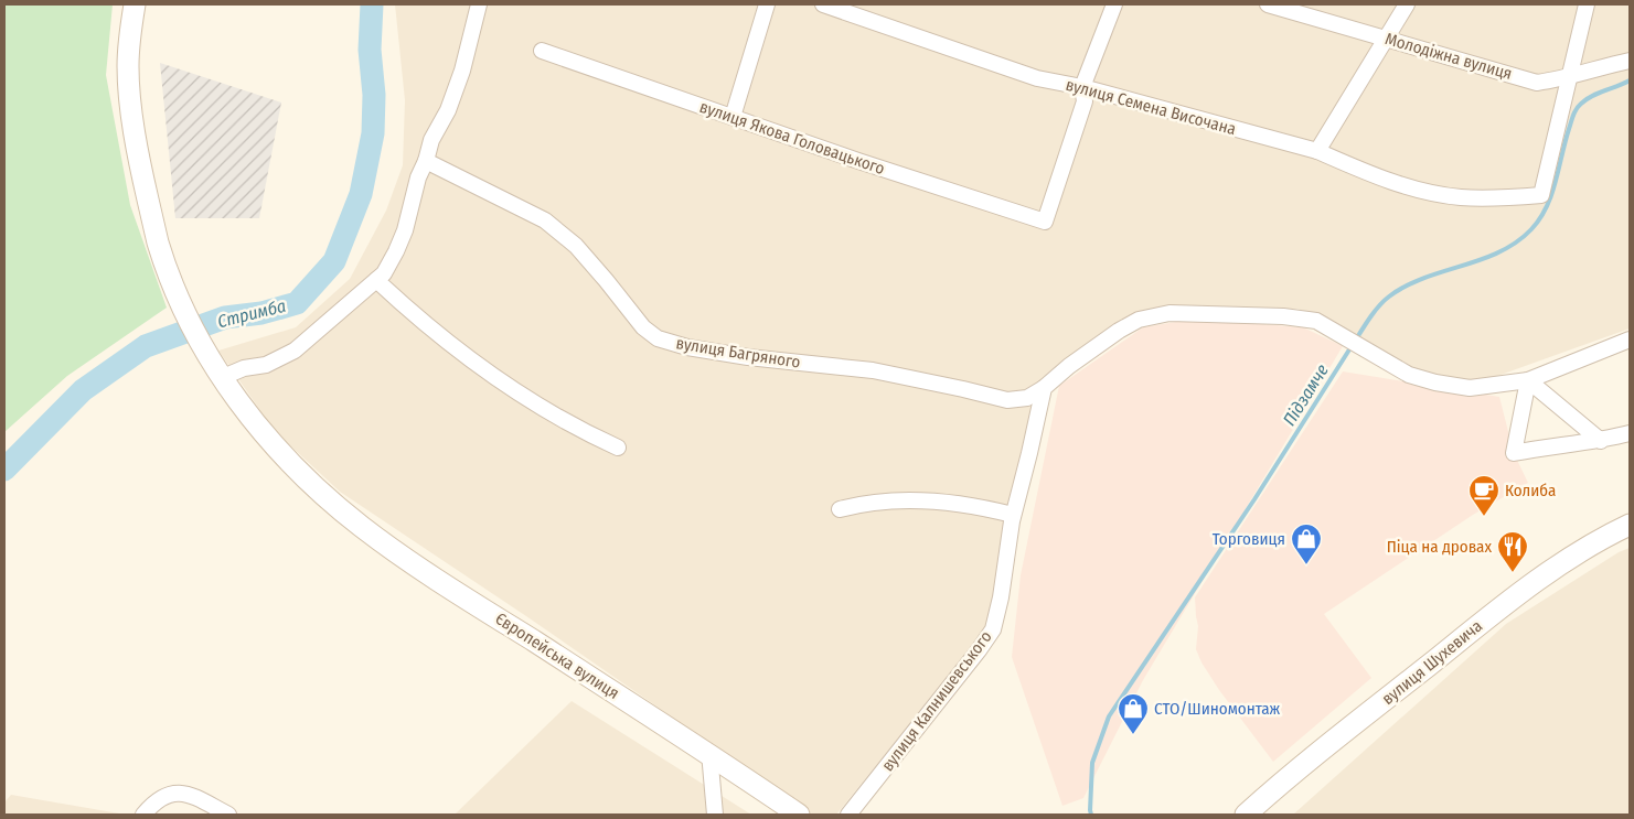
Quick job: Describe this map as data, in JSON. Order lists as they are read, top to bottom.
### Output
{
  "streets": {
    "main road": ["Європейська вулиця", "вулиця Шухевича"],
    "street": [
      "Молодіжна вулиця",
      "вулиця Семена Височана",
      "вулиця Якова Головацького",
      "вулиця Багряного",
      "вулиця Калнишевського"
    ]
  },
  "crossings": [
    ["Молодіжна вулиця", "вулиця Семена Височана"],
    ["вулиця Семена Височана", "вулиця Якова Головацького"],
    ["вулиця Багряного", "вулиця Калнишевського"]
  ],
  "water": ["Стримба", "Підзамче"],
  "places": {
    "cafe": ["Колиба"],
    "shop": ["Торговиця", "СТО/Шиномонтаж"],
    "restaurant": ["Піца на дровах"]
  }
}
